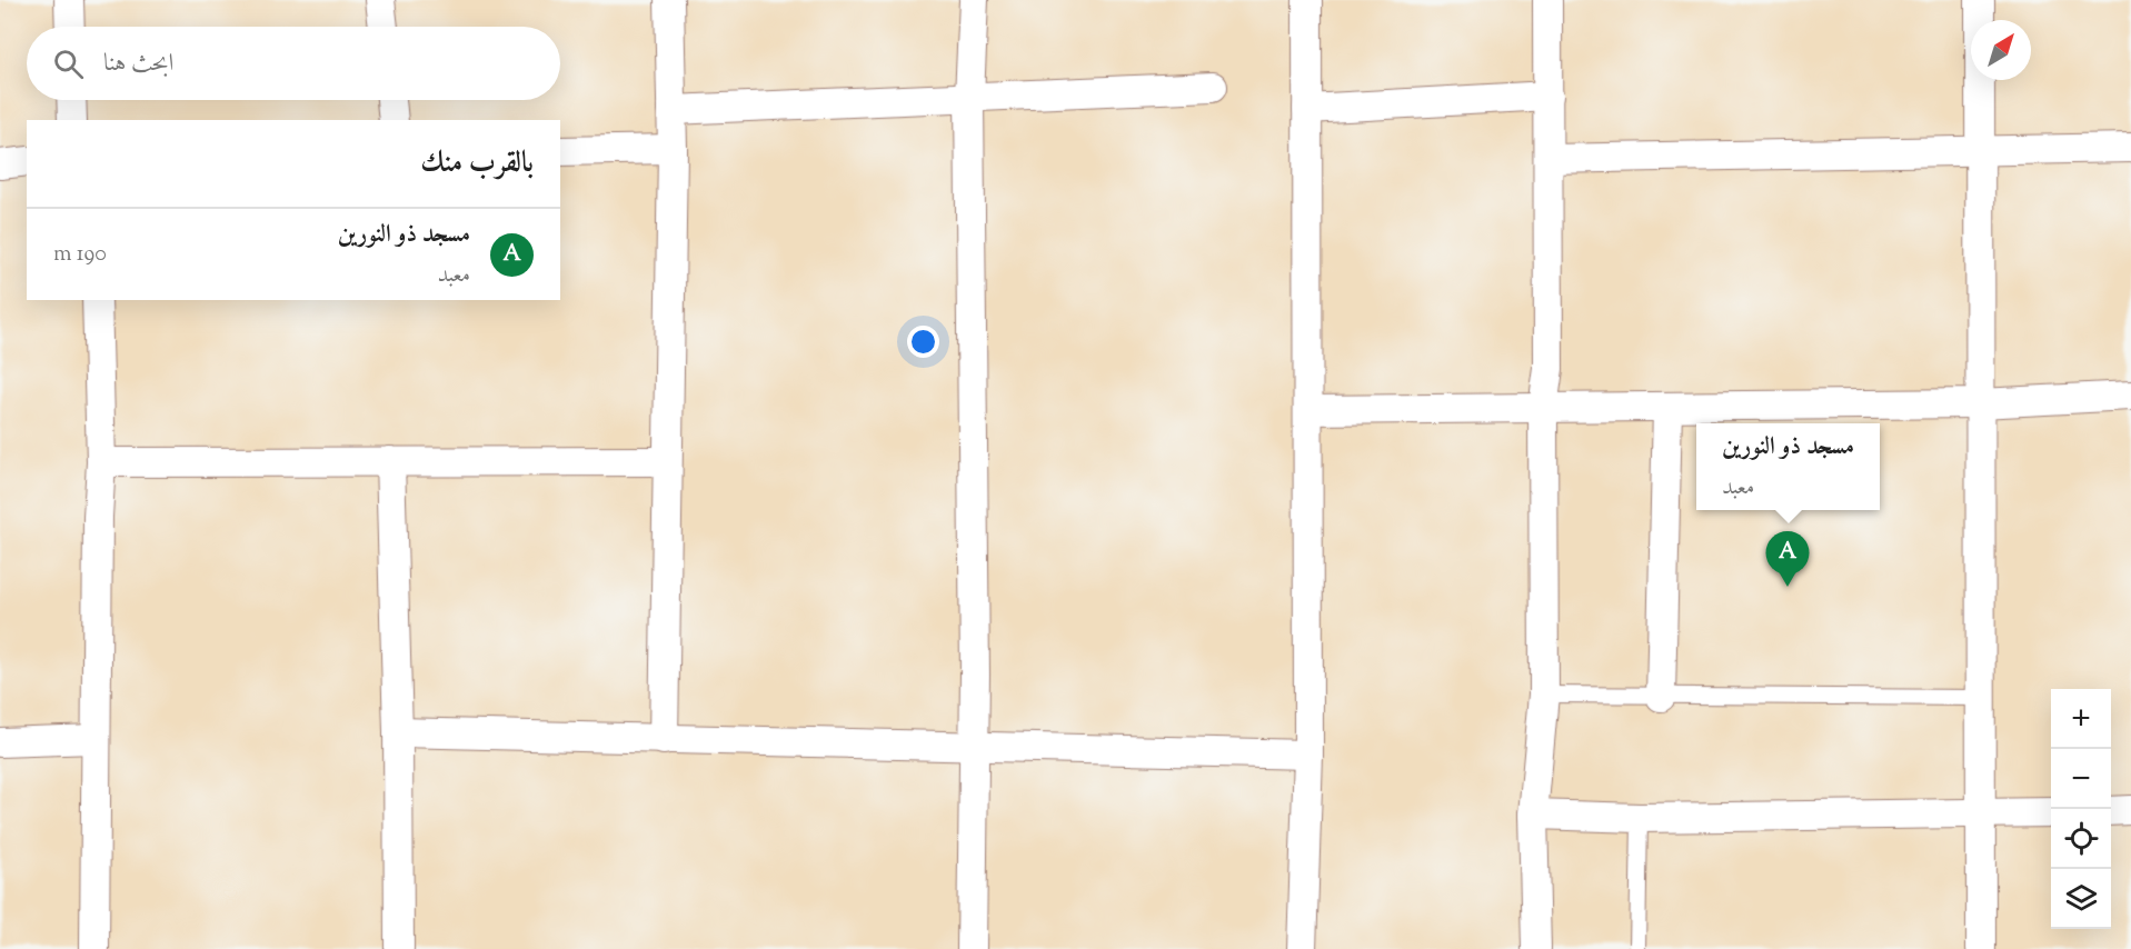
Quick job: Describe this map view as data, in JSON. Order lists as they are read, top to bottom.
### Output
{
  "north": "top right",
  "page": {
    "search": "ابحث هنا",
    "heading": "بالقرب منك",
    "list": [
      {
        "mark": "A",
        "name": "مسجد ذو النورين",
        "note": "معبد",
        "value": "190 m"
      }
    ],
    "popup": ["مسجد ذو النورين", "معبد"],
    "pins": "A",
    "map_buttons": ["+", "−"]
  }
}
